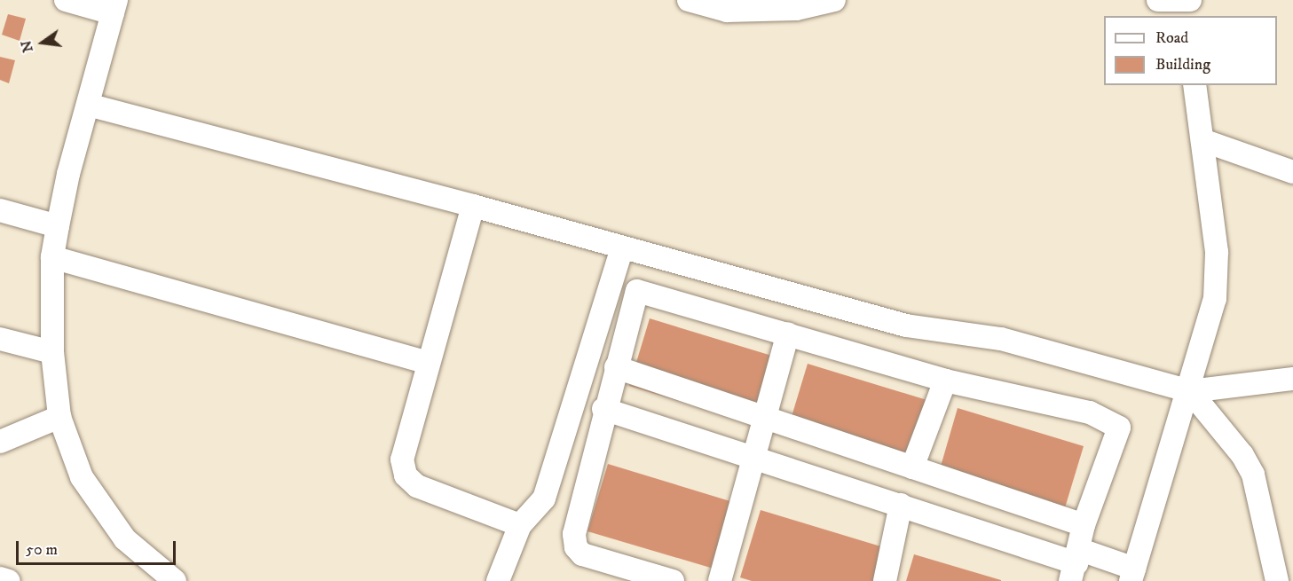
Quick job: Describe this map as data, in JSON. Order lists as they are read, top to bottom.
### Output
{
  "legend": ["Road", "Building"],
  "scale_bar": "50 m",
  "north": "left"
}
